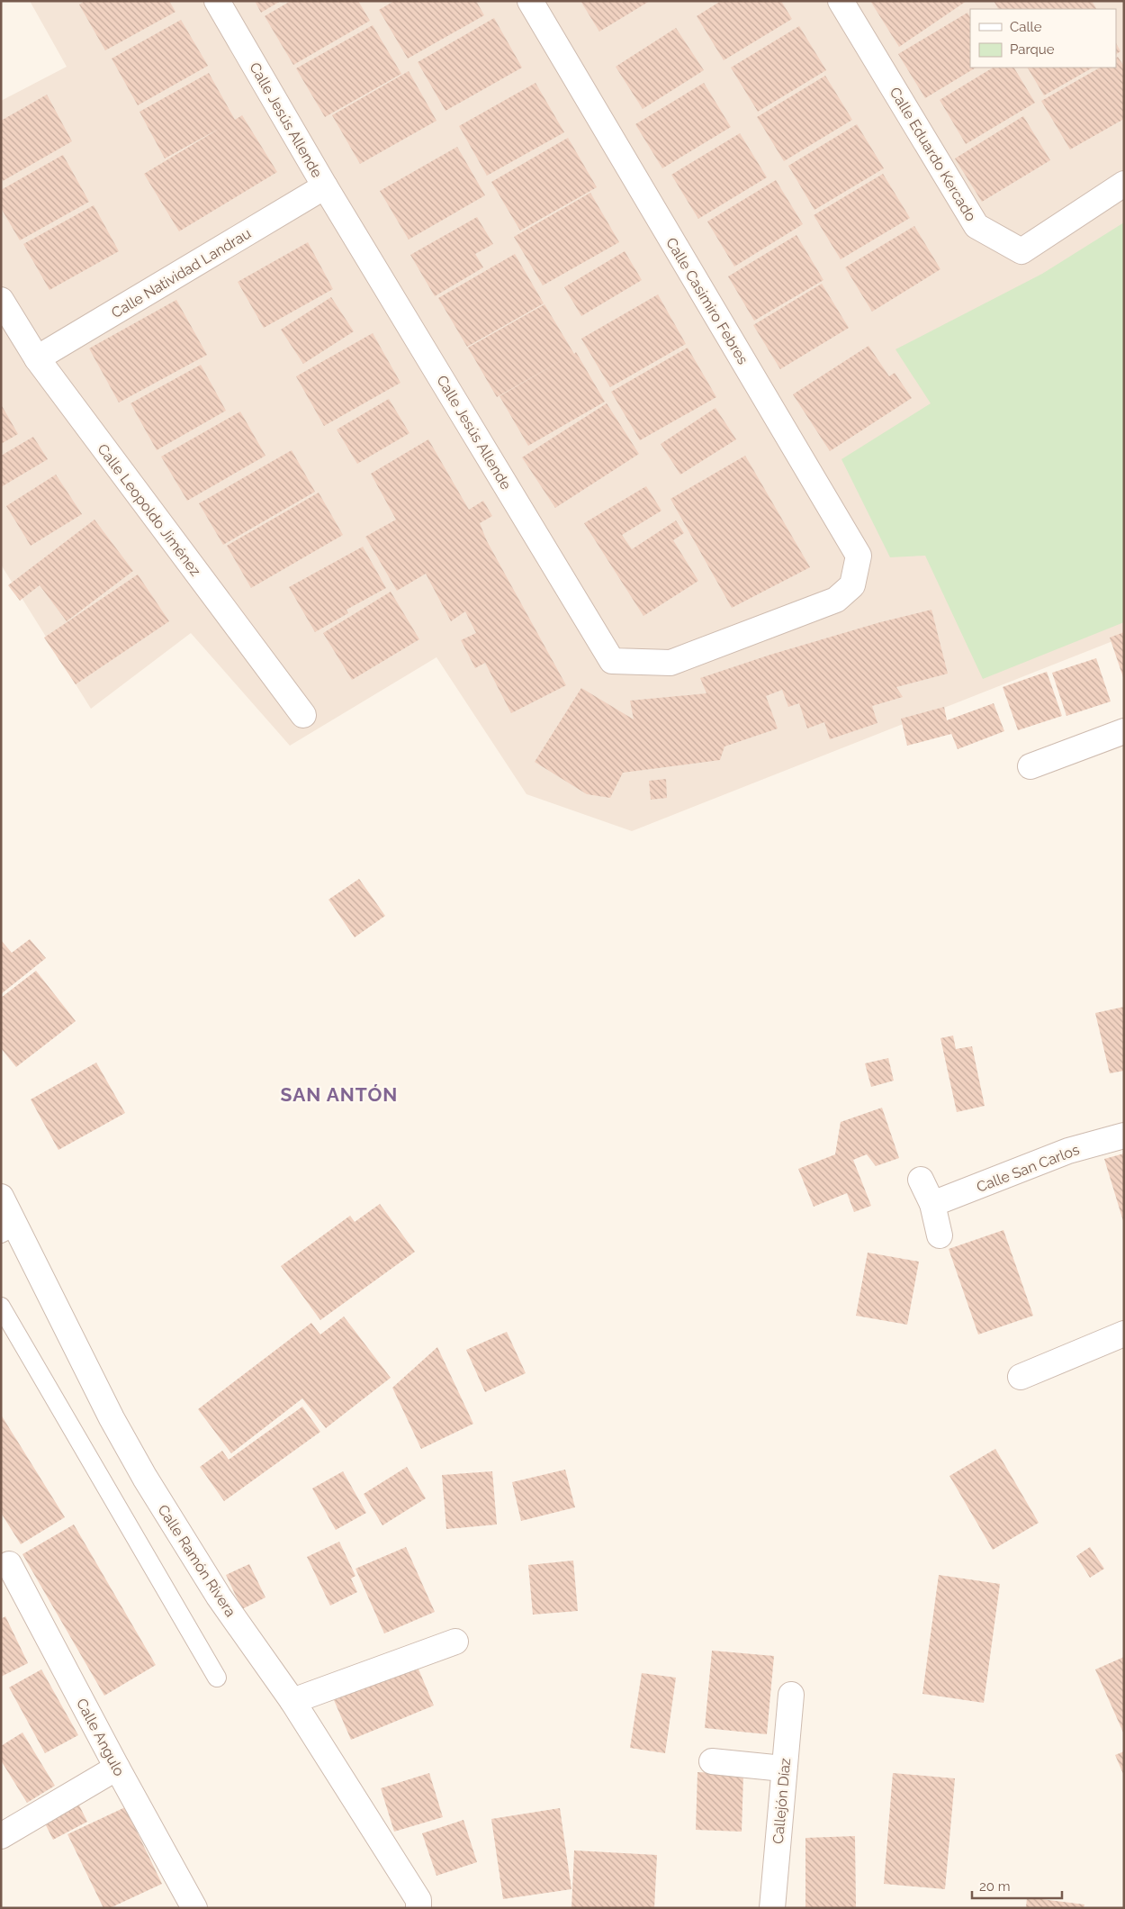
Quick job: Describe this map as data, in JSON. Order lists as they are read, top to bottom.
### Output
{
  "streets": {
    "street": [
      "Calle Jesús Allende",
      "Calle Eduardo Kercado",
      "Calle Natividad Landrau",
      "Calle Casimiro Febres",
      "Calle Leopoldo Jiménez",
      "Calle San Carlos",
      "Calle Ramón Rivera",
      "Calle Angulo",
      "Callejón Díaz"
    ]
  },
  "crossings": [
    ["Calle Jesús Allende", "Calle Natividad Landrau"],
    ["Calle Jesús Allende", "Calle Casimiro Febres"],
    ["Calle Natividad Landrau", "Calle Leopoldo Jiménez"]
  ],
  "districts": ["SAN ANTÓN"],
  "legend": ["Calle", "Parque"],
  "scale_bar": "20 m"
}
